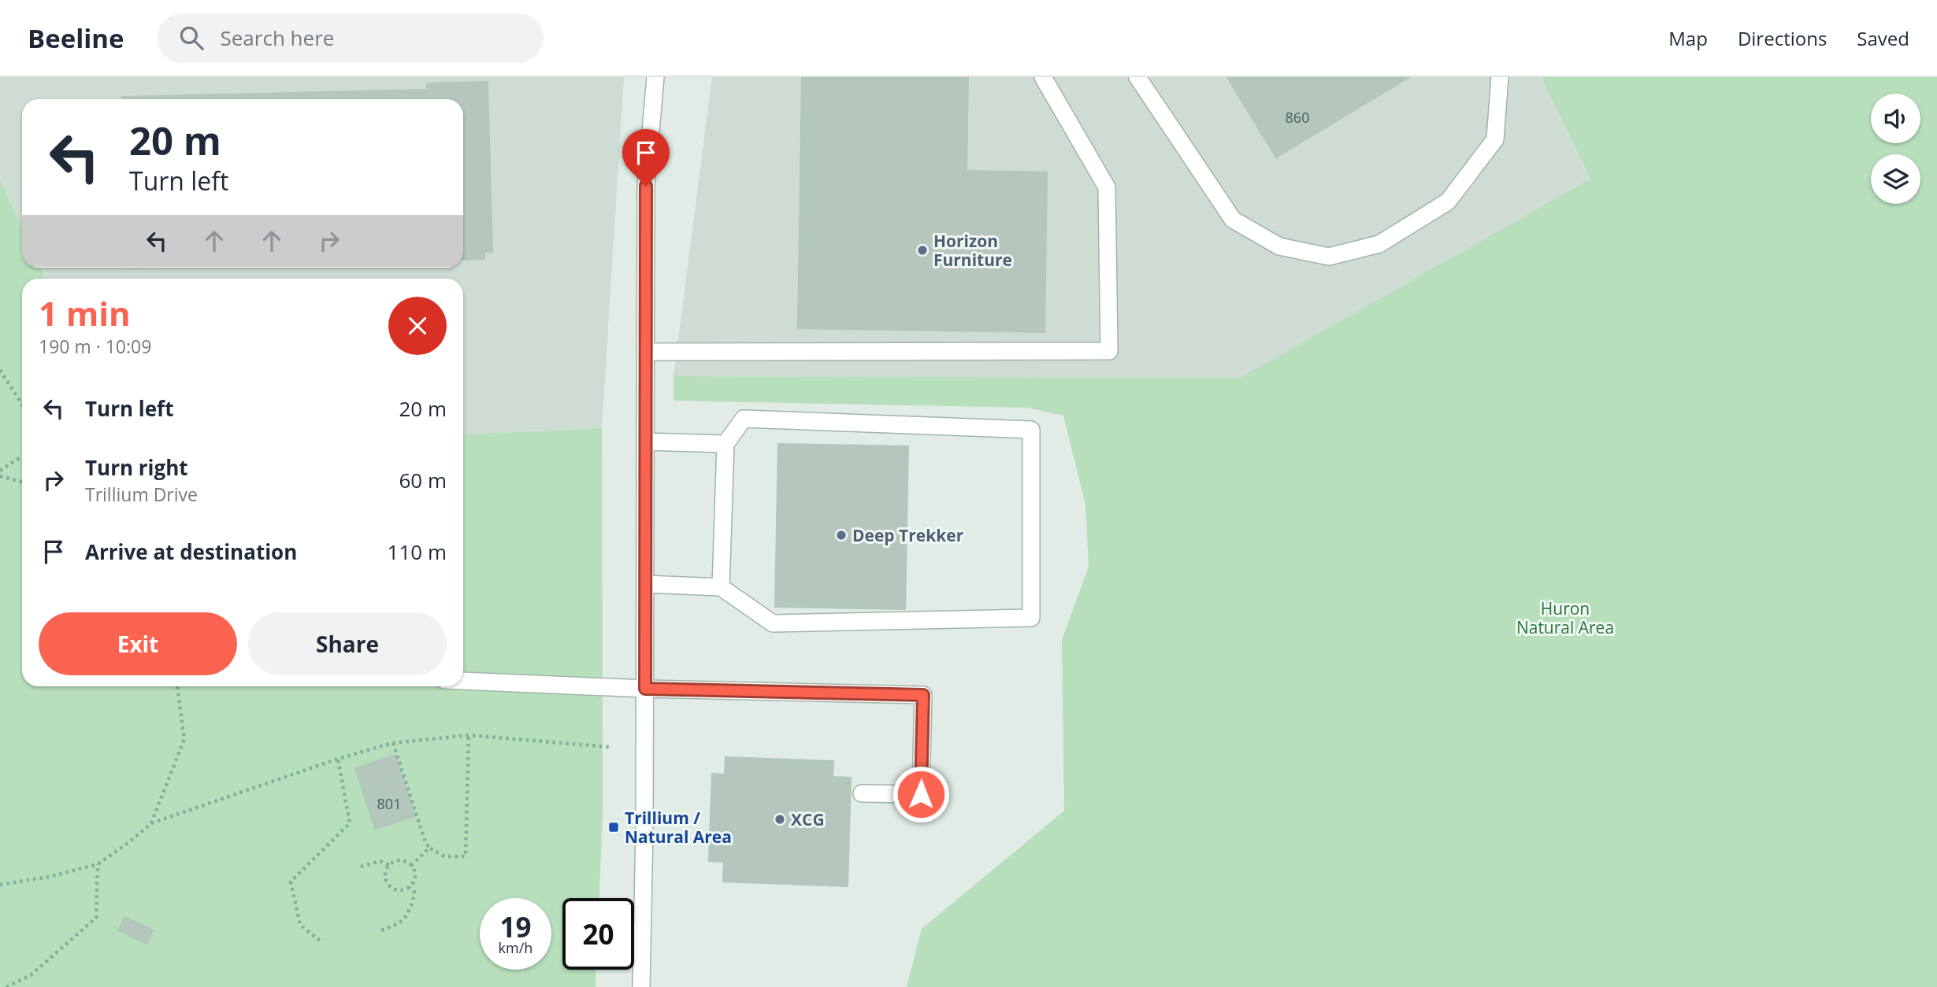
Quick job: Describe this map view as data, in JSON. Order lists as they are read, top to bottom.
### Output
{
  "parks": ["Huron Natural Area"],
  "places": {
    "other": ["Horizon Furniture", "Deep Trekker", "XCG"],
    "transit": ["Trillium / Natural Area"]
  },
  "house_numbers": ["860", "801"],
  "page": {
    "header": "Beeline",
    "search": "Search here",
    "nav": ["Map", "Directions", "Saved"],
    "turn": ["20 m", "Turn left"],
    "heading": ["1 min", "190 m · 10:09"],
    "list": [
      {
        "name": "Turn left",
        "value": "20 m"
      },
      {
        "name": "Turn right",
        "note": "Trillium Drive",
        "value": "60 m"
      },
      {
        "name": "Arrive at destination",
        "value": "110 m"
      }
    ],
    "buttons": ["Exit", "Share"],
    "speed": "19 km/h",
    "limit": "20"
  }
}
